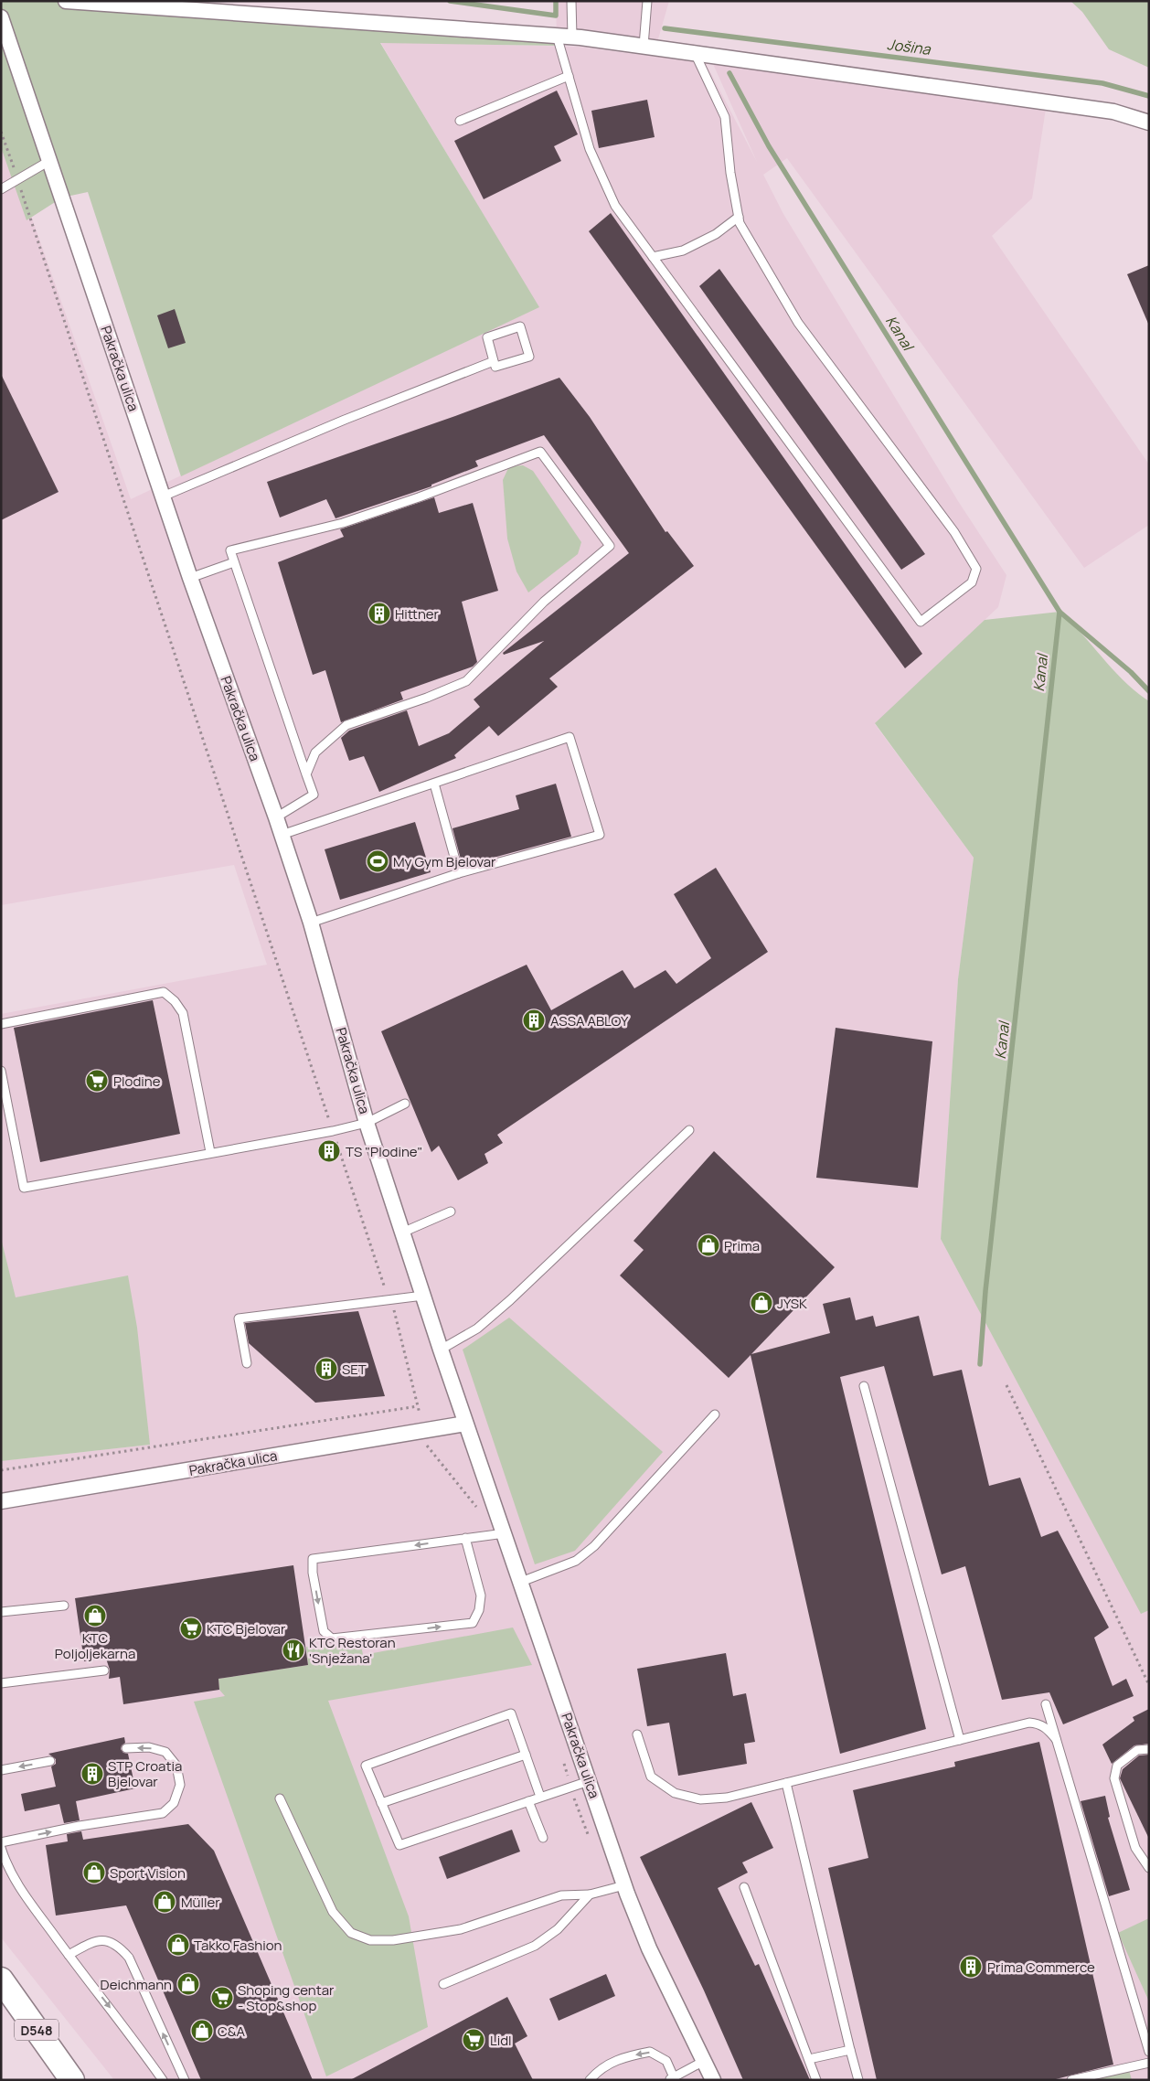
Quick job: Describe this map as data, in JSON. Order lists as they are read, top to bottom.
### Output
{
  "streets": {
    "main road": ["D548"],
    "street": ["Pakračka ulica"]
  },
  "water": ["Jošina", "Kanal"],
  "places": {
    "building": [
      "Hittner",
      "ASSA ABLOY",
      "TS \"Plodine\"",
      "SET",
      "STP Croatia Bjelovar",
      "Prima Commerce"
    ],
    "sports": ["My Gym Bjelovar"],
    "supermarket": [
      "Plodine",
      "KTC Bjelovar",
      "Shoping centar - Stop&shop",
      "Lidl"
    ],
    "shop": [
      "Prima",
      "JYSK",
      "KTC Poljoljekarna",
      "Sport Vision",
      "Müller",
      "Takko Fashion",
      "Deichmann",
      "C&A"
    ],
    "restaurant": ["KTC Restoran 'Snježana'"]
  }
}
